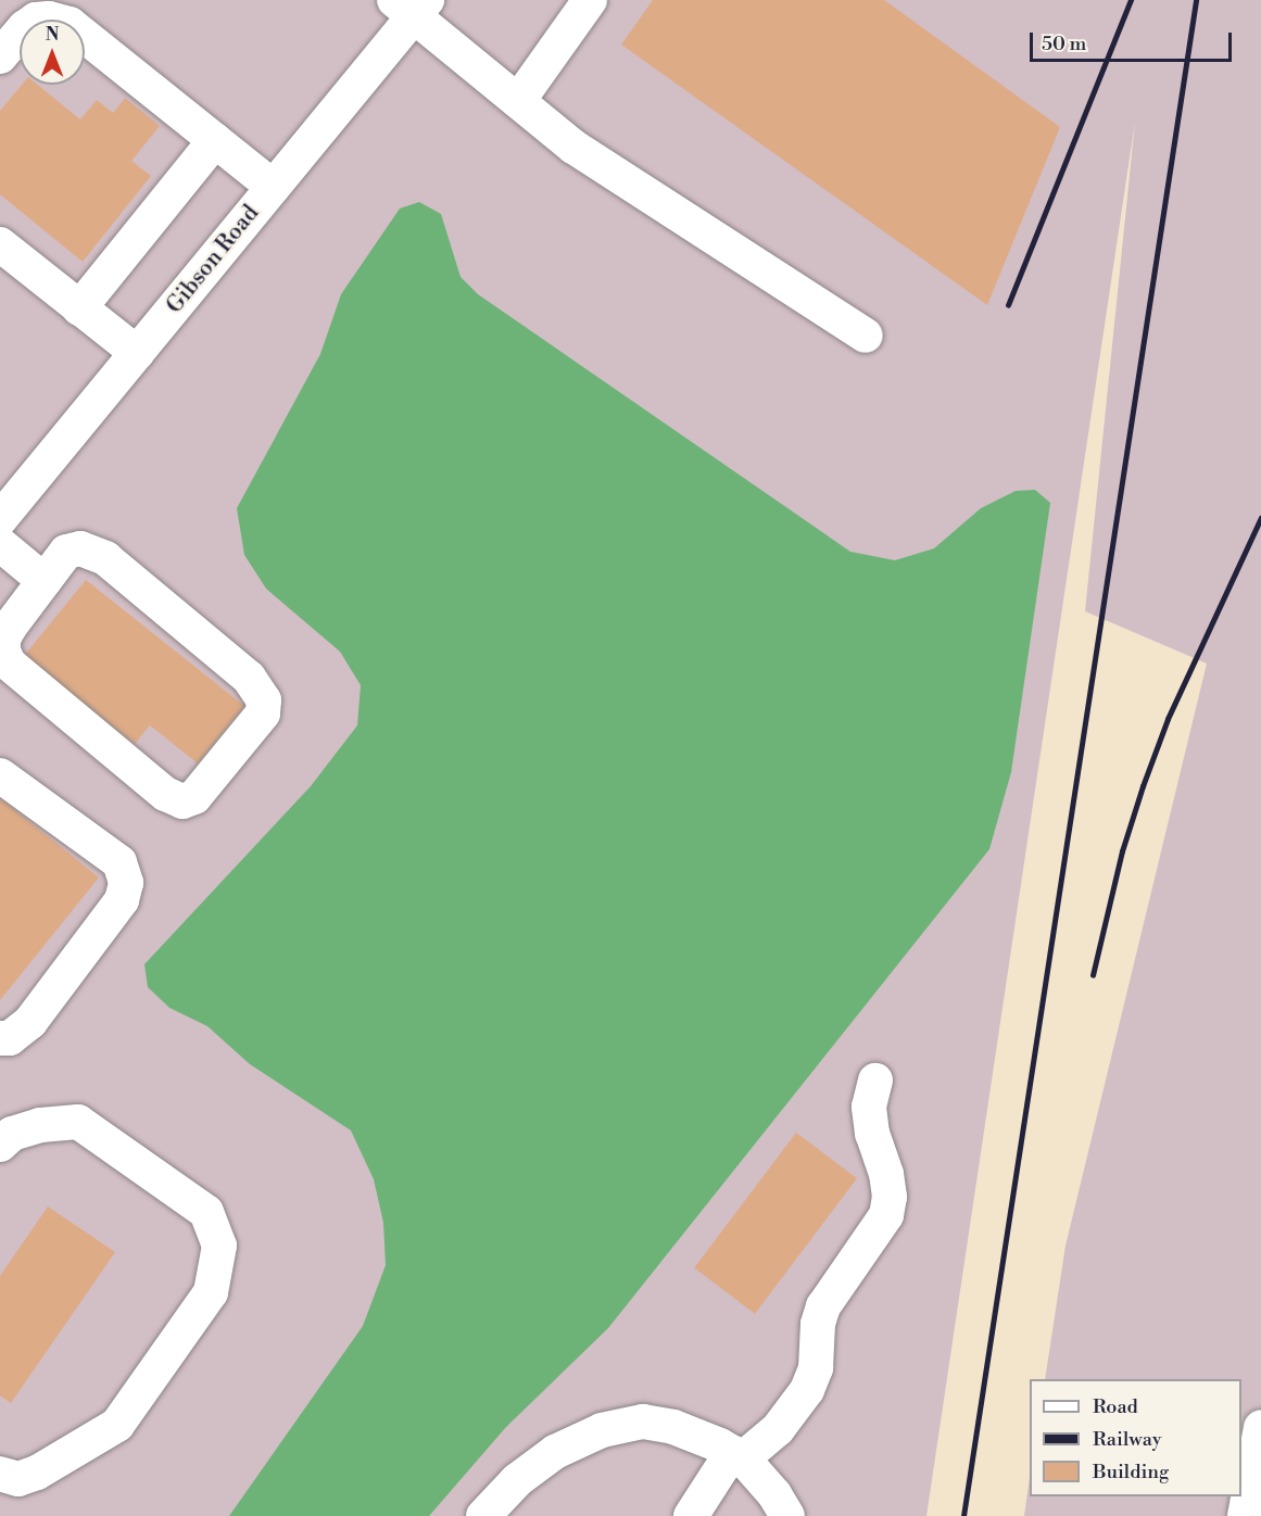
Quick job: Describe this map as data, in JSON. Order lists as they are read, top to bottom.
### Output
{
  "streets": {
    "street": ["Gibson Road"]
  },
  "legend": ["Road", "Railway", "Building"],
  "scale_bar": "50 m",
  "north": "top"
}
